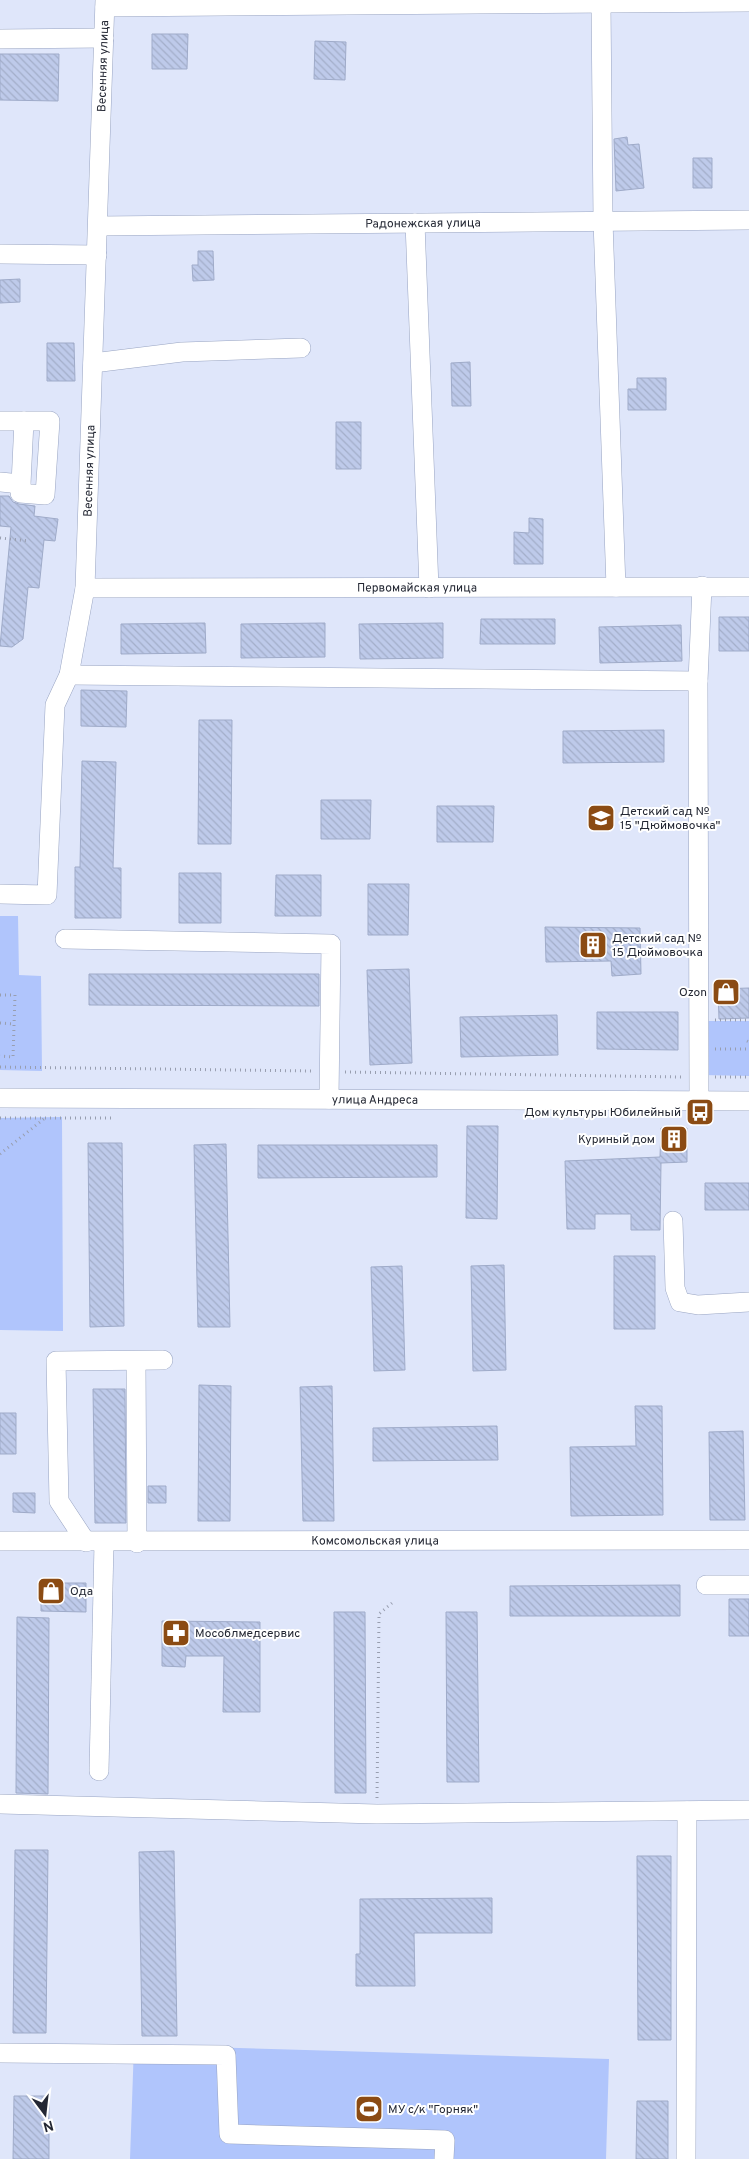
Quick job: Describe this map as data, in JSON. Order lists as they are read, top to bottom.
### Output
{
  "streets": {
    "street": [
      "Весенняя улица",
      "Радонежская улица",
      "Первомайская улица",
      "улица Андреса",
      "Комсомольская улица"
    ]
  },
  "crossings": [
    ["Весенняя улица", "Радонежская улица"],
    ["Весенняя улица", "Первомайская улица"]
  ],
  "places": {
    "school or university": ["Детский сад № 15 \"Дюймовочка\""],
    "building": ["Детский сад № 15 Дюймовочка", "Куриный дом"],
    "shop": ["Ozon", "Ода"],
    "bus stop": ["Дом культуры Юбилейный"],
    "pharmacy": ["Мособлмедсервис"],
    "sports": ["МУ с/к \"Горняк\""]
  },
  "north": "bottom"
}
